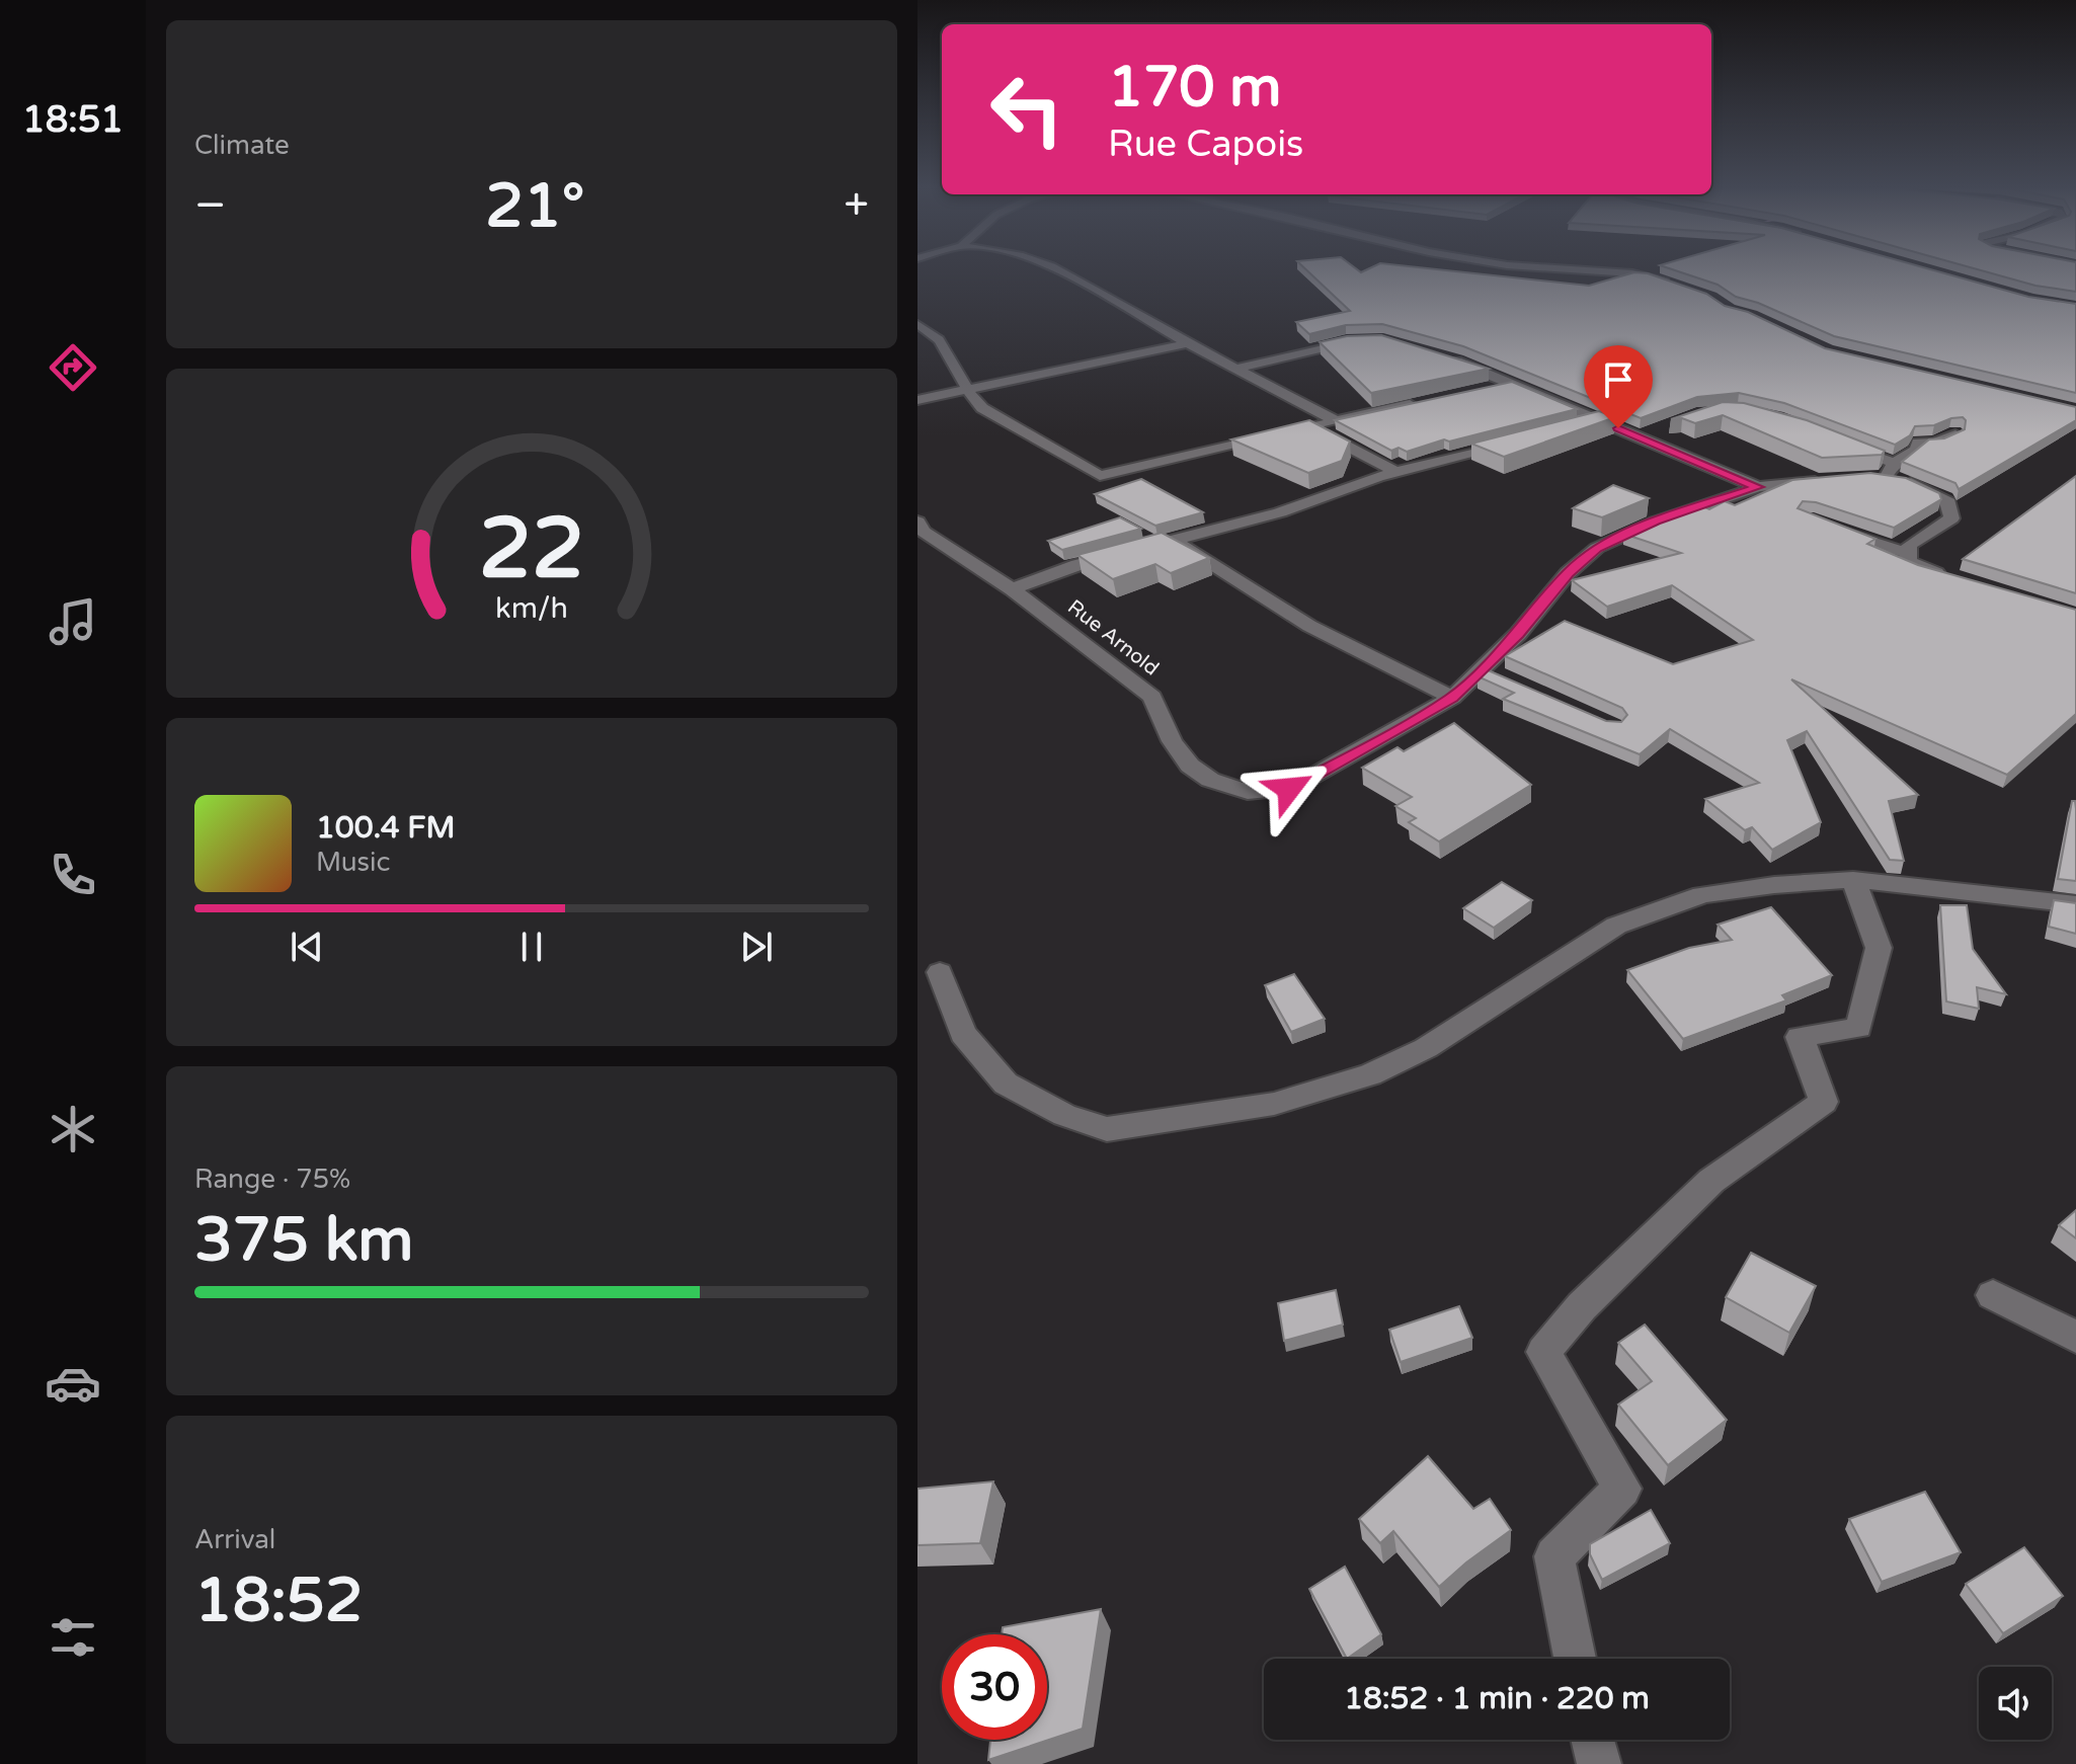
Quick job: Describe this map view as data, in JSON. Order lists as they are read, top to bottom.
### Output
{
  "streets": {
    "street": ["Rue Arnold"]
  },
  "page": {
    "tabs": "18:51",
    "tile": [
      "Climate",
      ["Range · 75%", "375 km"],
      ["Arrival", "18:52"]
    ],
    "turn": ["170 m", "Rue Capois"],
    "heat": ["−", "21°", "+"],
    "song": ["100.4 FM", "Music"],
    "limit": "30",
    "trip": "18:52 · 1 min · 220 m",
    "gauge": ["22", "km/h"]
  }
}
